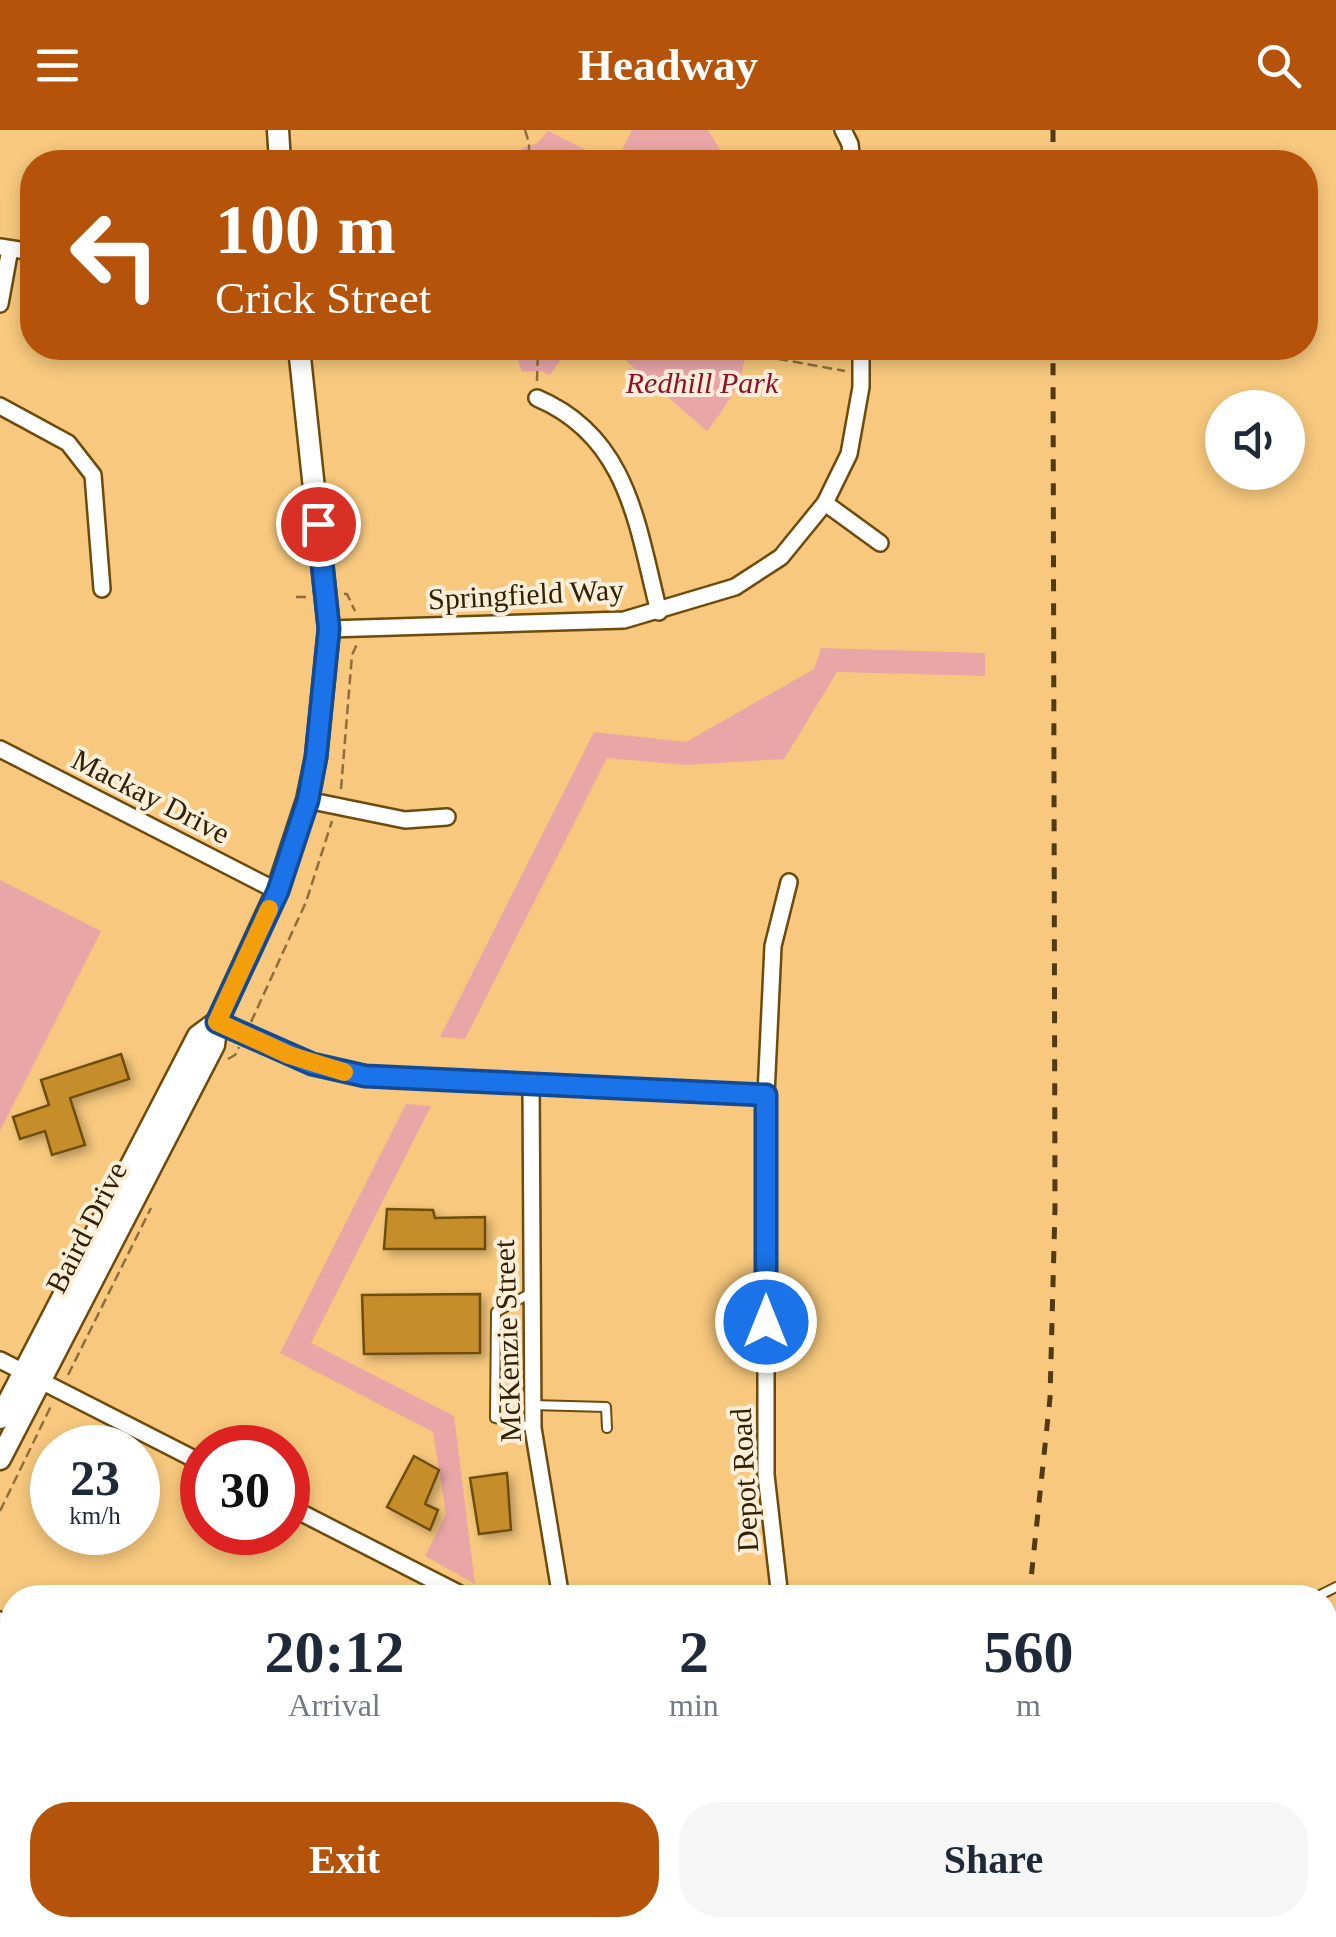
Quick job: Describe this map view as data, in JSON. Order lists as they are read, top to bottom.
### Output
{
  "streets": {
    "street": [
      "Springfield Way",
      "Mackay Drive",
      "Baird Drive",
      "McKenzie Street",
      "Depot Road"
    ]
  },
  "crossings": [
    ["Springfield Way", "Baird Drive"],
    ["Mackay Drive", "Baird Drive"]
  ],
  "parks": ["Redhill Park"],
  "page": {
    "header": "Headway",
    "turn": ["100 m", "Crick Street"],
    "speed": "23 km/h",
    "limit": "30",
    "eta": [
      "20:12",
      "Arrival",
      "2",
      "min",
      "560",
      "m"
    ],
    "buttons": ["Exit", "Share"]
  }
}
